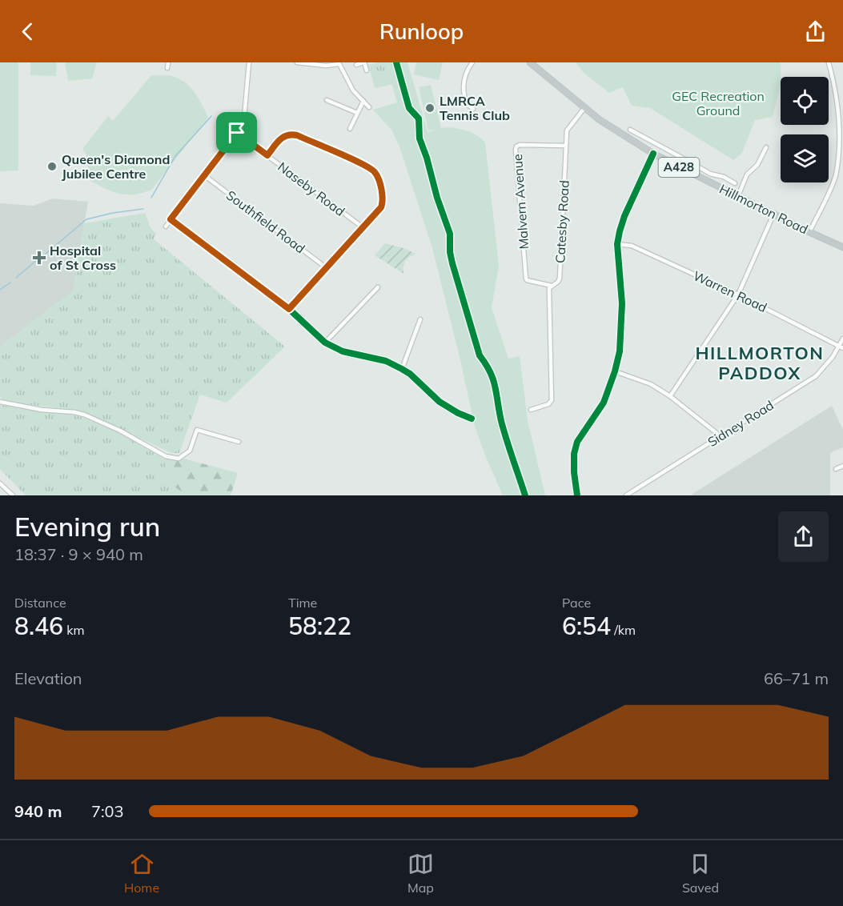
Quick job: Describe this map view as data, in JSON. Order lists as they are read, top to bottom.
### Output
{
  "streets": {
    "highway": ["A428", "Hillmorton Road"],
    "street": [
      "Naseby Road",
      "Malvern Avenue",
      "Southfield Road",
      "Catesby Road",
      "Warren Road",
      "Sidney Road"
    ]
  },
  "crossings": [
    ["Malvern Avenue", "Catesby Road"],
    ["Hillmorton Road", "Catesby Road"],
    ["Warren Road", "Sidney Road"]
  ],
  "districts": ["HILLMORTON PADDOX"],
  "parks": ["GEC Recreation Ground"],
  "places": {
    "other": ["LMRCA Tennis Club", "Queen's Diamond Jubilee Centre"],
    "health": ["Hospital of St Cross"]
  },
  "page": {
    "header": "Runloop",
    "heading": ["Evening run", "18:37 · 9 × 940 m"],
    "stats": [
      ["Distance", "8.46 km"],
      ["Time", "58:22"],
      ["Pace", "6:54 /km"]
    ],
    "chart": ["Elevation", "66–71 m"],
    "list": [
      {
        "name": "940 m",
        "note": "7:03"
      }
    ],
    "tabs": ["Home", "Map", "Saved"]
  }
}
